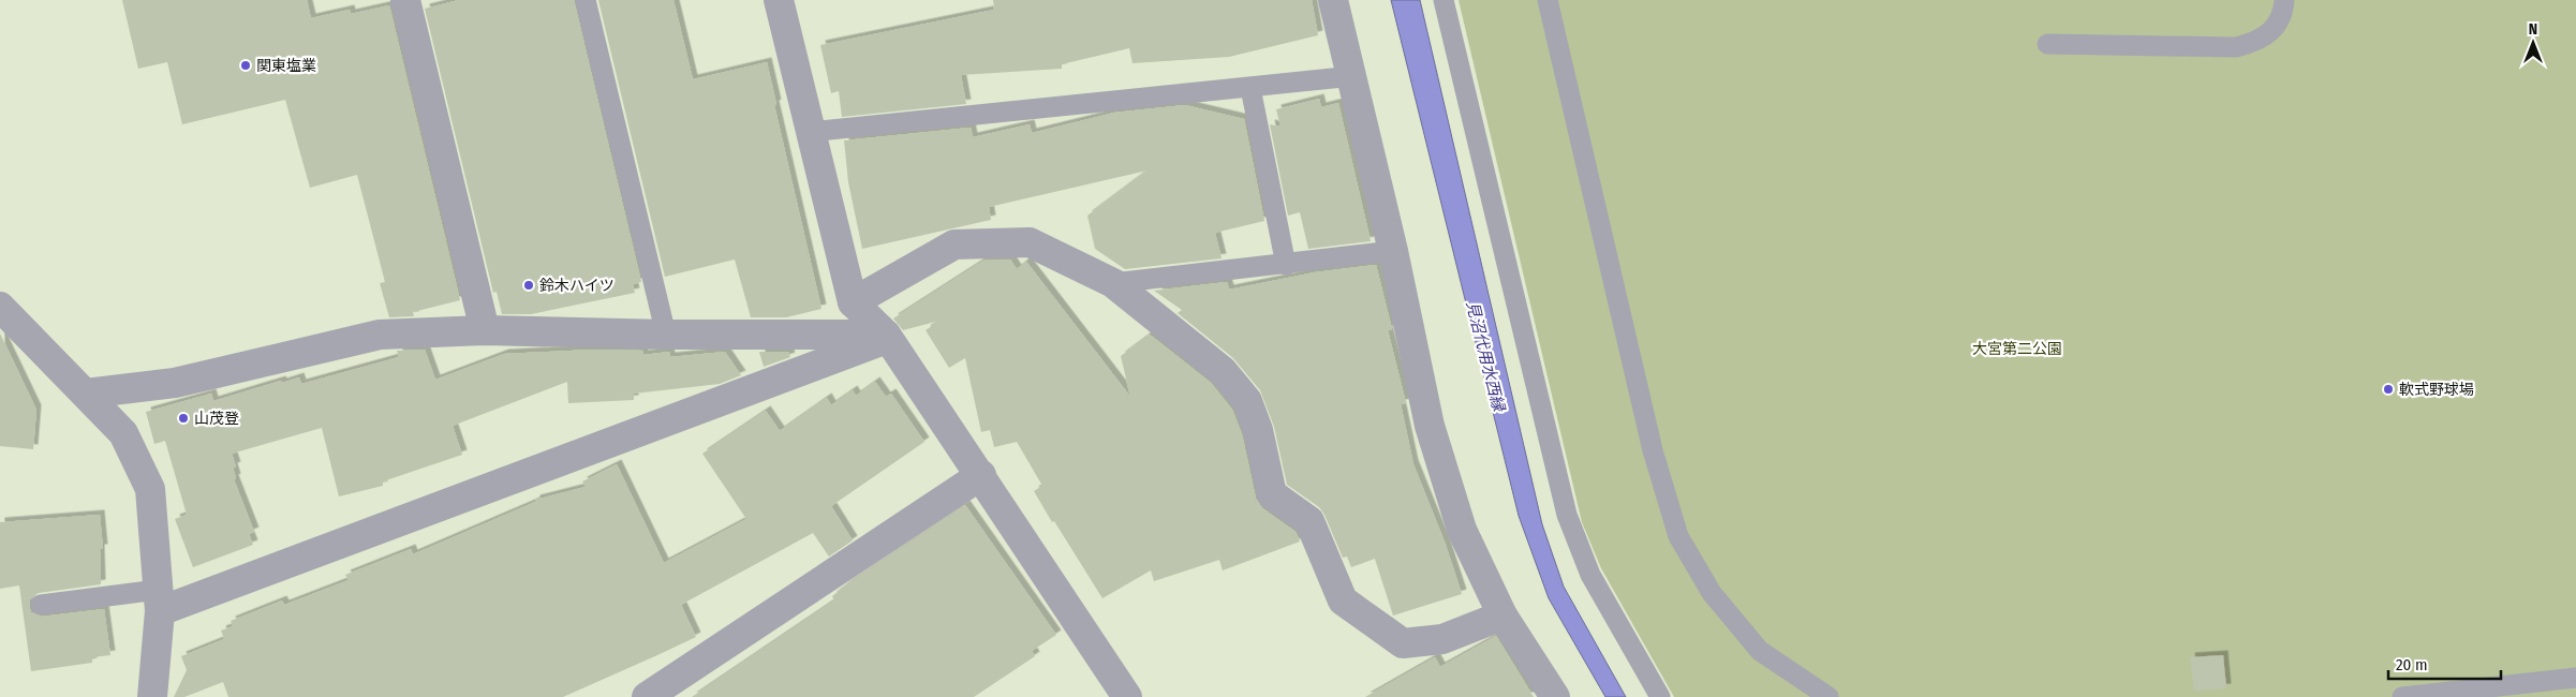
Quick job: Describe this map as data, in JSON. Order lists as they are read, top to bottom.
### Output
{
  "water": ["見沼代用水西縁"],
  "parks": ["大宮第二公園"],
  "places": [
    "関東塩業",
    "鈴木ハイツ",
    "軟式野球場",
    "山茂登"
  ],
  "scale_bar": "20 m",
  "north": "top"
}
